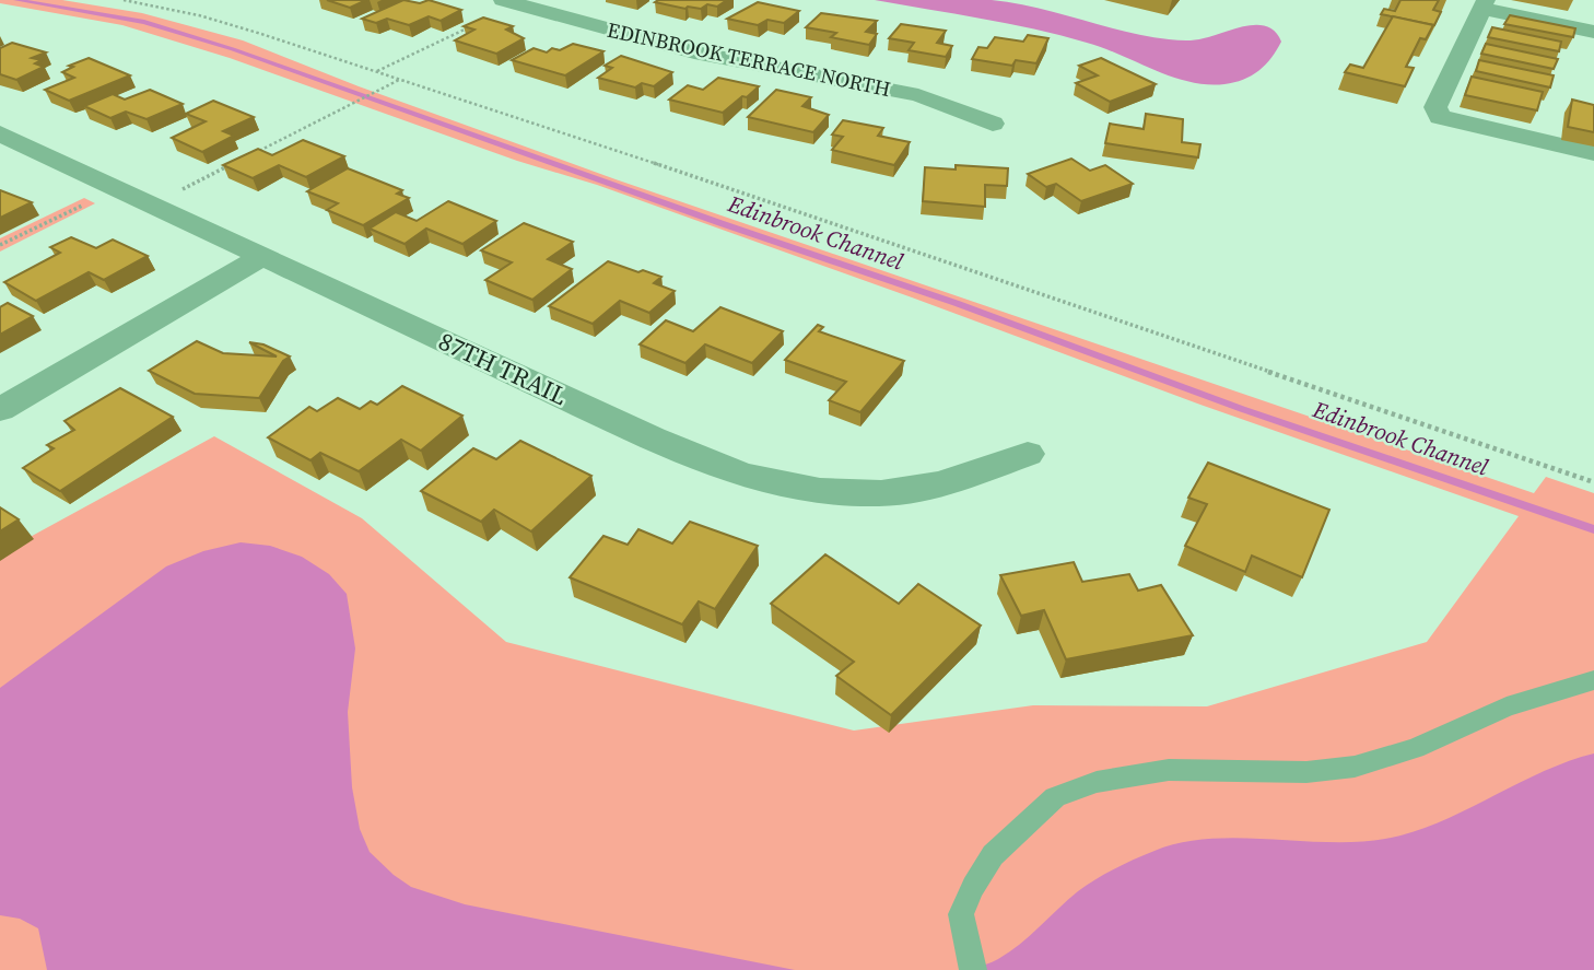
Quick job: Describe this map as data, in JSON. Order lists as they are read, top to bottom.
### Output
{
  "streets": {
    "street": ["EDINBROOK TERRACE NORTH", "87TH TRAIL"]
  },
  "water": ["Edinbrook Channel"]
}
